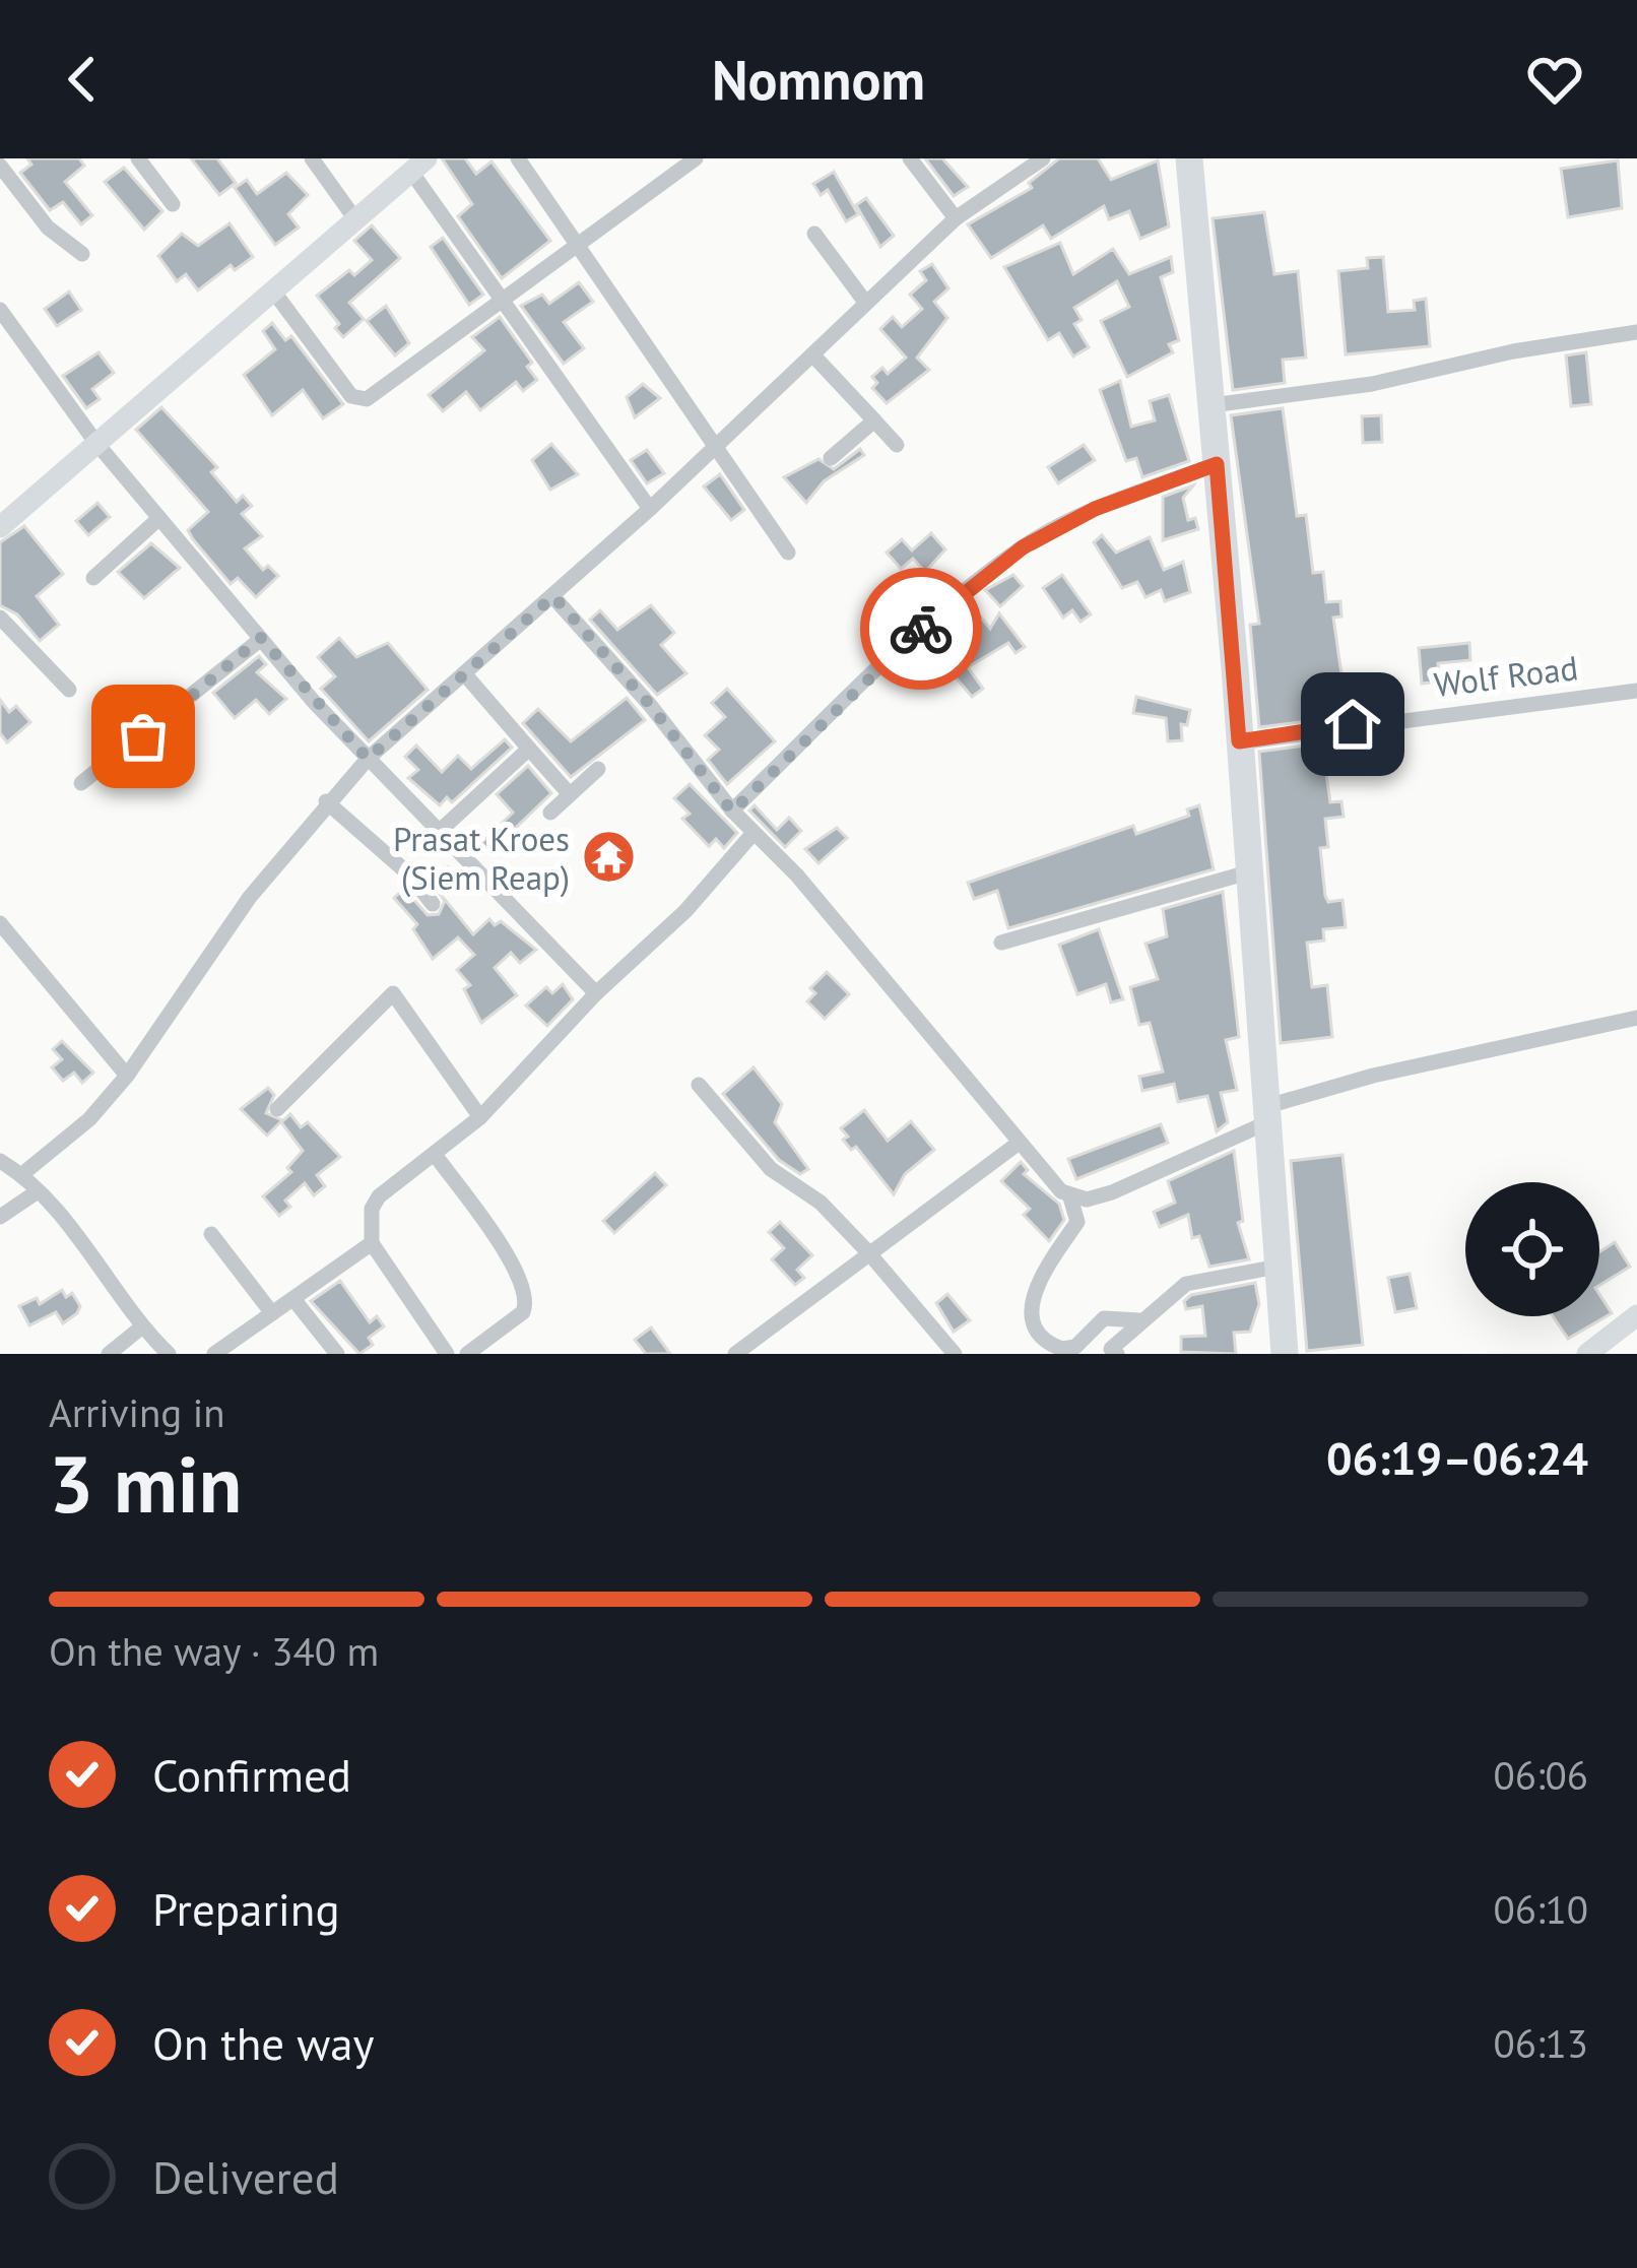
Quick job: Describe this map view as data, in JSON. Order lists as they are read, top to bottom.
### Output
{
  "streets": {
    "street": ["Wolf Road"]
  },
  "places": {
    "temple": ["Prasat Kroes (Siem Reap)"]
  },
  "page": {
    "header": "Nomnom",
    "heading": ["3 min", "Arriving in", "06:19–06:24"],
    "bar": "On the way · 340 m",
    "list": [
      ["Confirmed", "06:06"],
      ["Preparing", "06:10"],
      ["On the way", "06:13"],
      "Delivered"
    ]
  }
}
